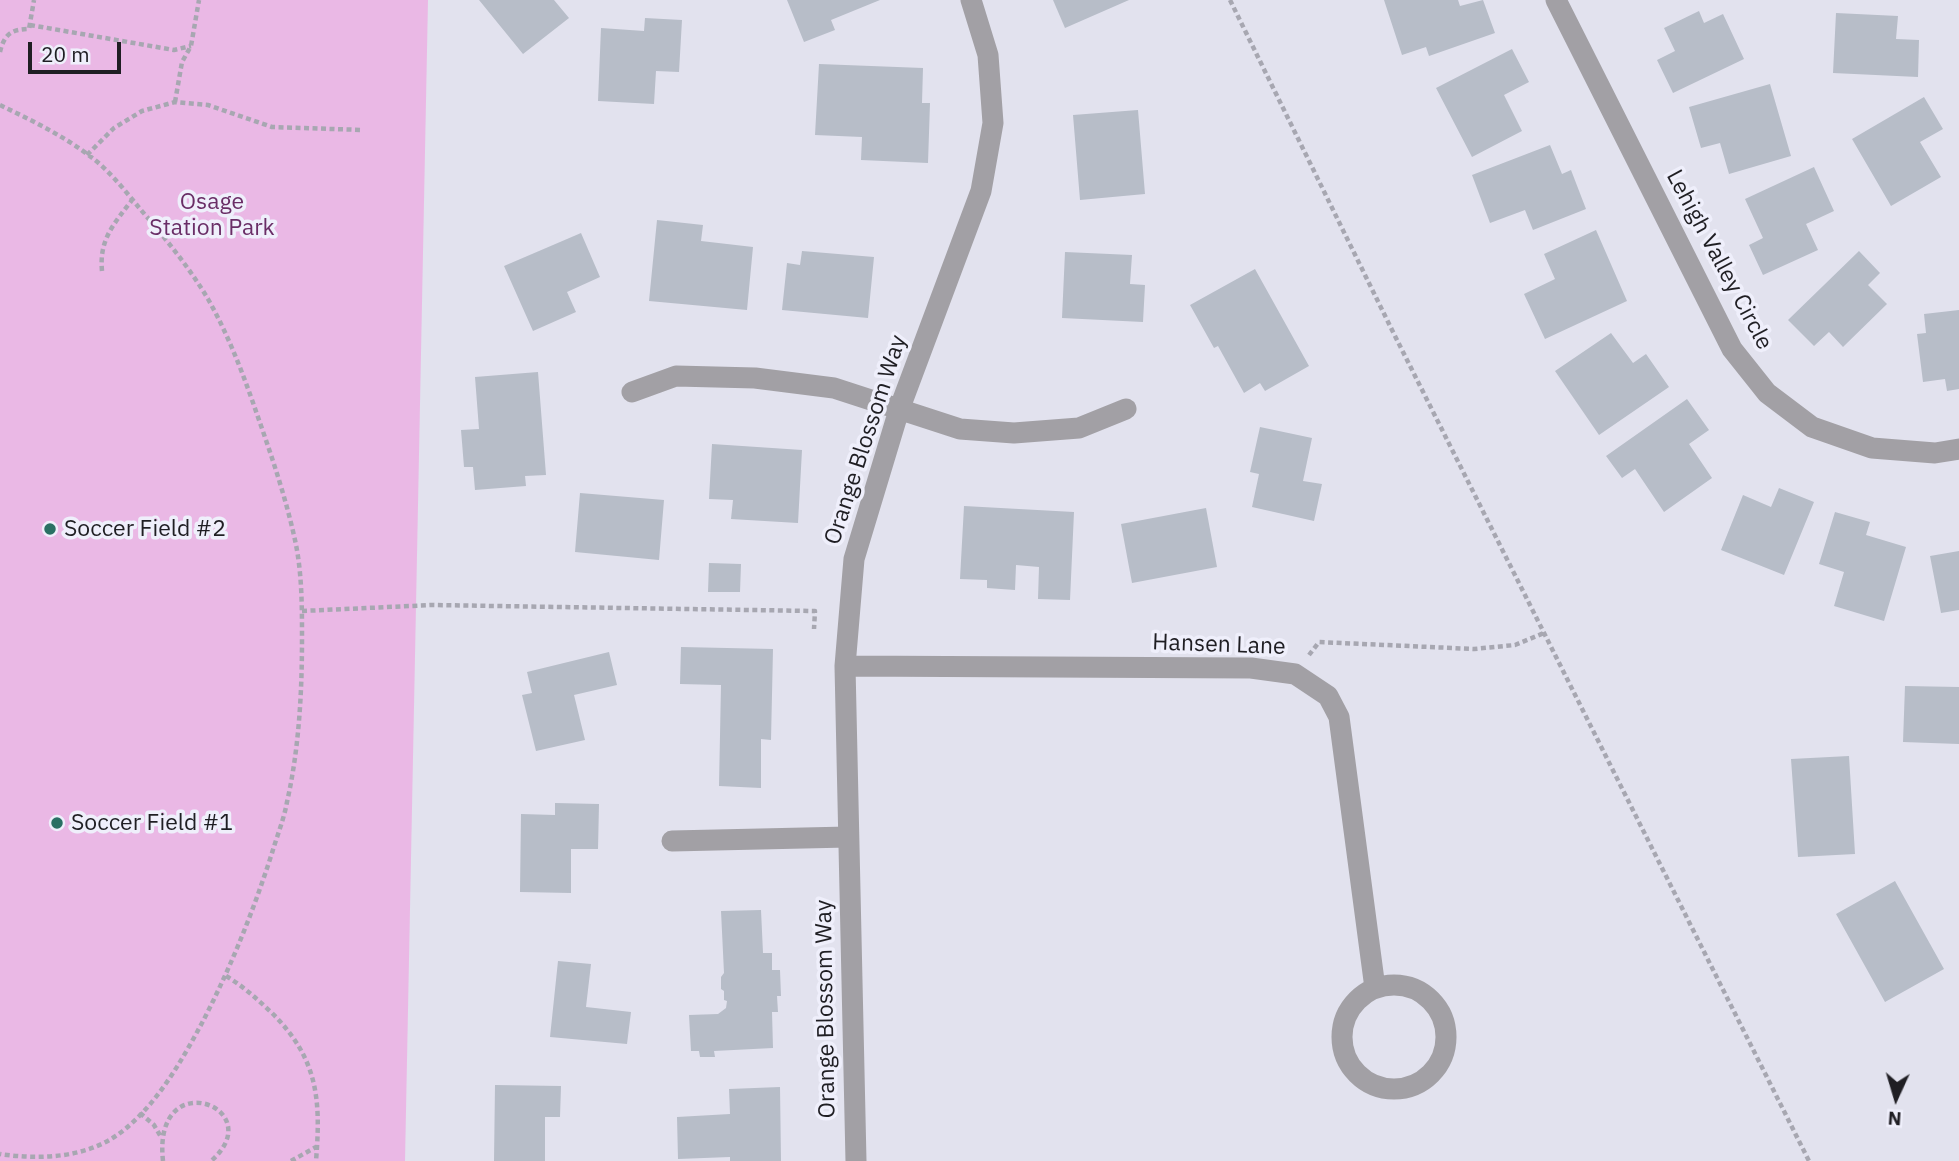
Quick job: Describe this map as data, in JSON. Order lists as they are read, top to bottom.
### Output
{
  "streets": {
    "street": ["Lehigh Valley Circle", "Orange Blossom Way", "Hansen Lane"]
  },
  "crossings": [
    ["Orange Blossom Way", "Hansen Lane"]
  ],
  "parks": ["Osage Station Park"],
  "places": ["Soccer Field #2", "Soccer Field #1"],
  "scale_bar": "20 m",
  "north": "bottom"
}
